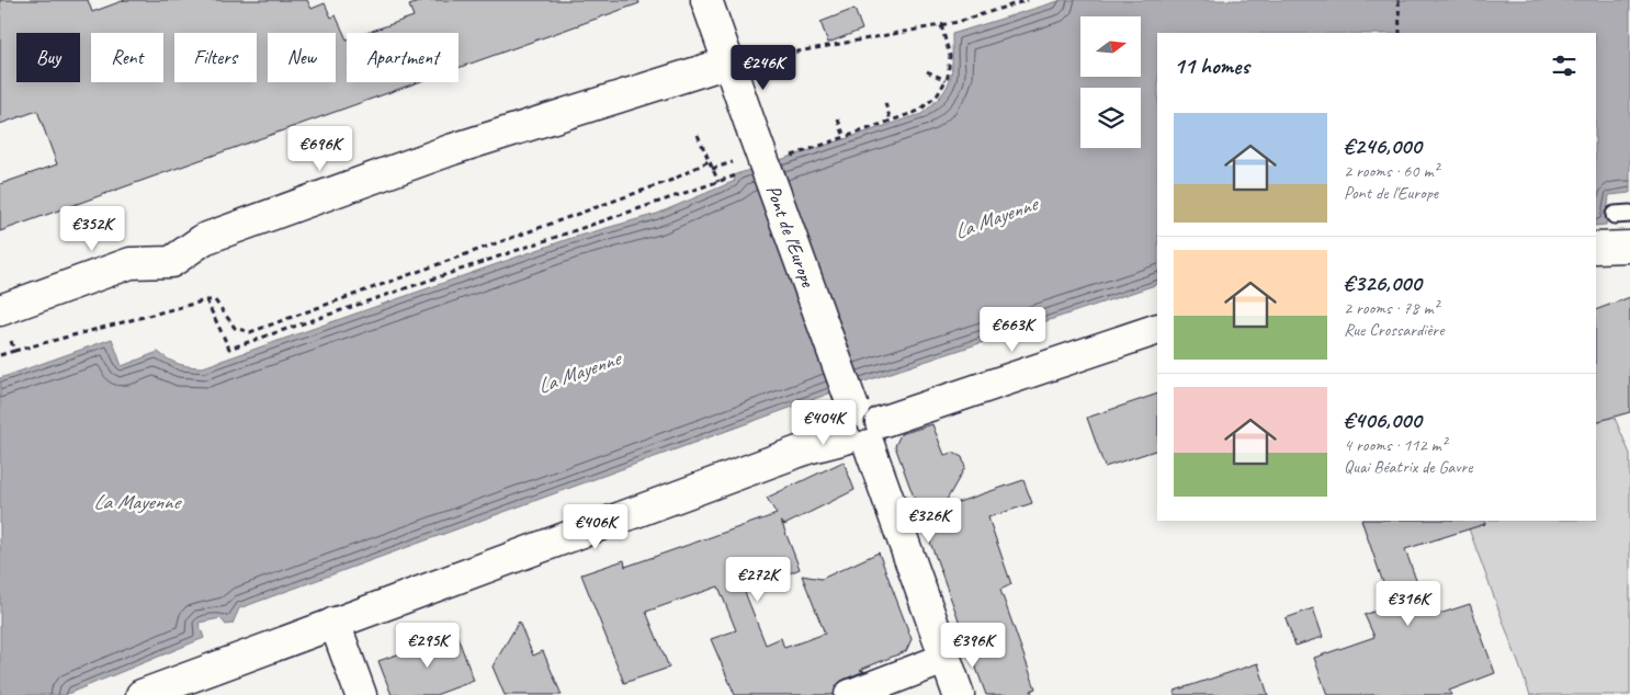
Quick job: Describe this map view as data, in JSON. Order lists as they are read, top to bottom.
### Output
{
  "streets": {
    "street": ["Pont de l'Europe"]
  },
  "water": ["La Mayenne"],
  "north": "right",
  "page": {
    "chip": [
      "Buy",
      "Rent",
      "Filters",
      "New",
      "Apartment"
    ],
    "heading": "11 homes",
    "price": [
      "€246K",
      "€696K",
      "€352K",
      "€663K",
      "€404K",
      "€326K",
      "€406K",
      "€272K",
      "€316K",
      "€295K",
      "€396K"
    ],
    "list": [
      {
        "name": "€246,000",
        "note": "2 rooms · 60 m² · Pont de l'Europe"
      },
      {
        "name": "€326,000",
        "note": "2 rooms · 78 m² · Rue Crossardière"
      },
      {
        "name": "€406,000",
        "note": "4 rooms · 112 m² · Quai Béatrix de Gavre"
      }
    ]
  }
}
